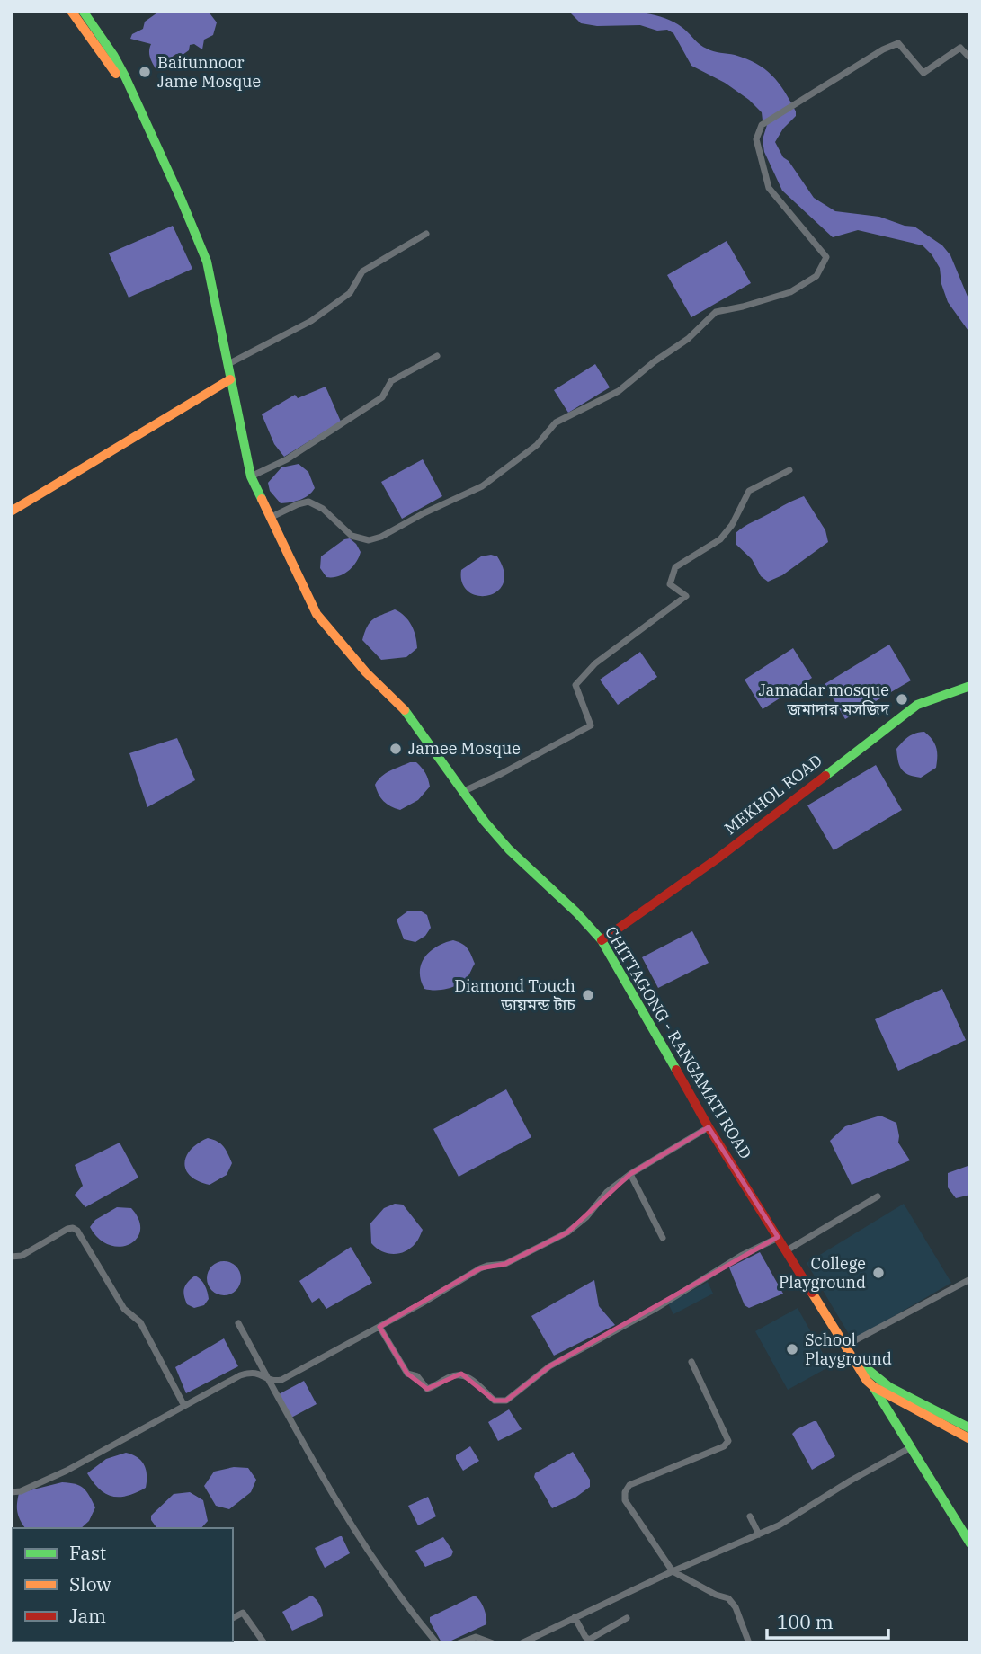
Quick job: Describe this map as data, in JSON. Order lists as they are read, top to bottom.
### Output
{
  "streets": {
    "main road": ["MEKHOL ROAD", "CHITTAGONG - RANGAMATI ROAD"]
  },
  "crossings": [
    ["MEKHOL ROAD", "CHITTAGONG - RANGAMATI ROAD"]
  ],
  "places": [
    "Baitunnoor Jame Mosque",
    "Jamadar mosque জমাদার মসজিদ",
    "Jamee Mosque",
    "Diamond Touch ডায়মন্ড টাচ",
    "College Playground",
    "School Playground"
  ],
  "legend": ["Fast", "Slow", "Jam"],
  "scale_bar": "100 m"
}
